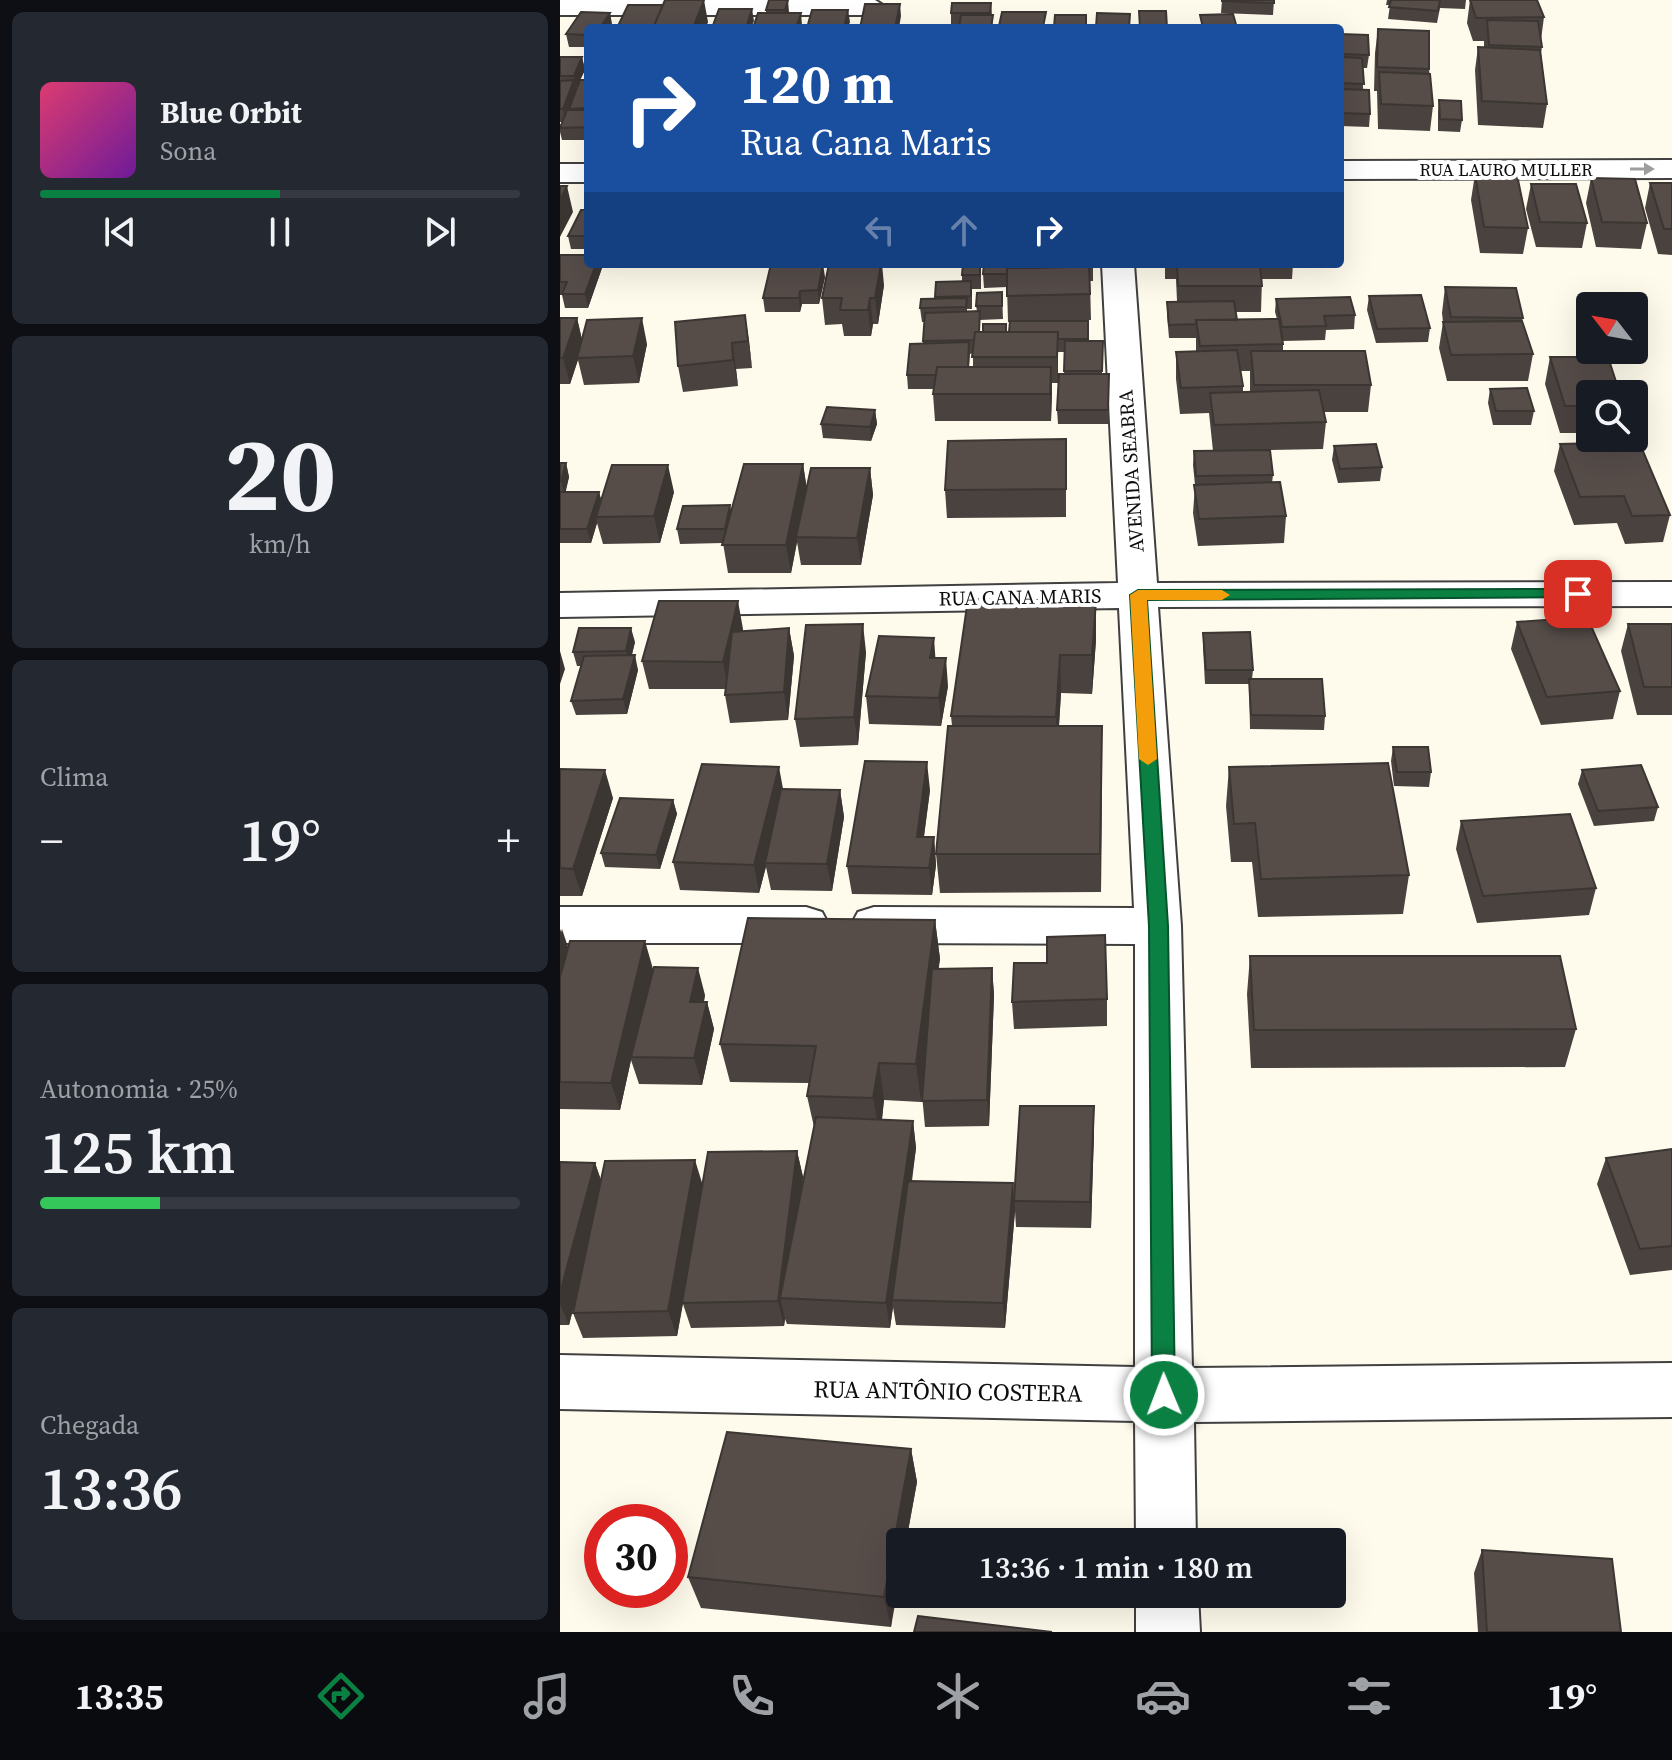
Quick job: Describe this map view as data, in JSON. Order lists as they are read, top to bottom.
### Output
{
  "streets": {
    "street": [
      "RUA LAURO MULLER",
      "AVENIDA SEABRA",
      "RUA CANA MARIS",
      "RUA ANTÔNIO COSTERA"
    ]
  },
  "crossings": [
    ["AVENIDA SEABRA", "RUA CANA MARIS"],
    ["AVENIDA SEABRA", "RUA ANTÔNIO COSTERA"]
  ],
  "north": "top left",
  "page": {
    "turn": ["120 m", "Rua Cana Maris"],
    "song": ["Blue Orbit", "Sona"],
    "tile": [
      ["20", "km/h"],
      "Clima",
      ["Autonomia · 25%", "125 km"],
      ["Chegada", "13:36"]
    ],
    "heat": ["−", "19°", "+"],
    "limit": "30",
    "trip": "13:36 · 1 min · 180 m",
    "tabs": ["13:35", "19°"]
  }
}
